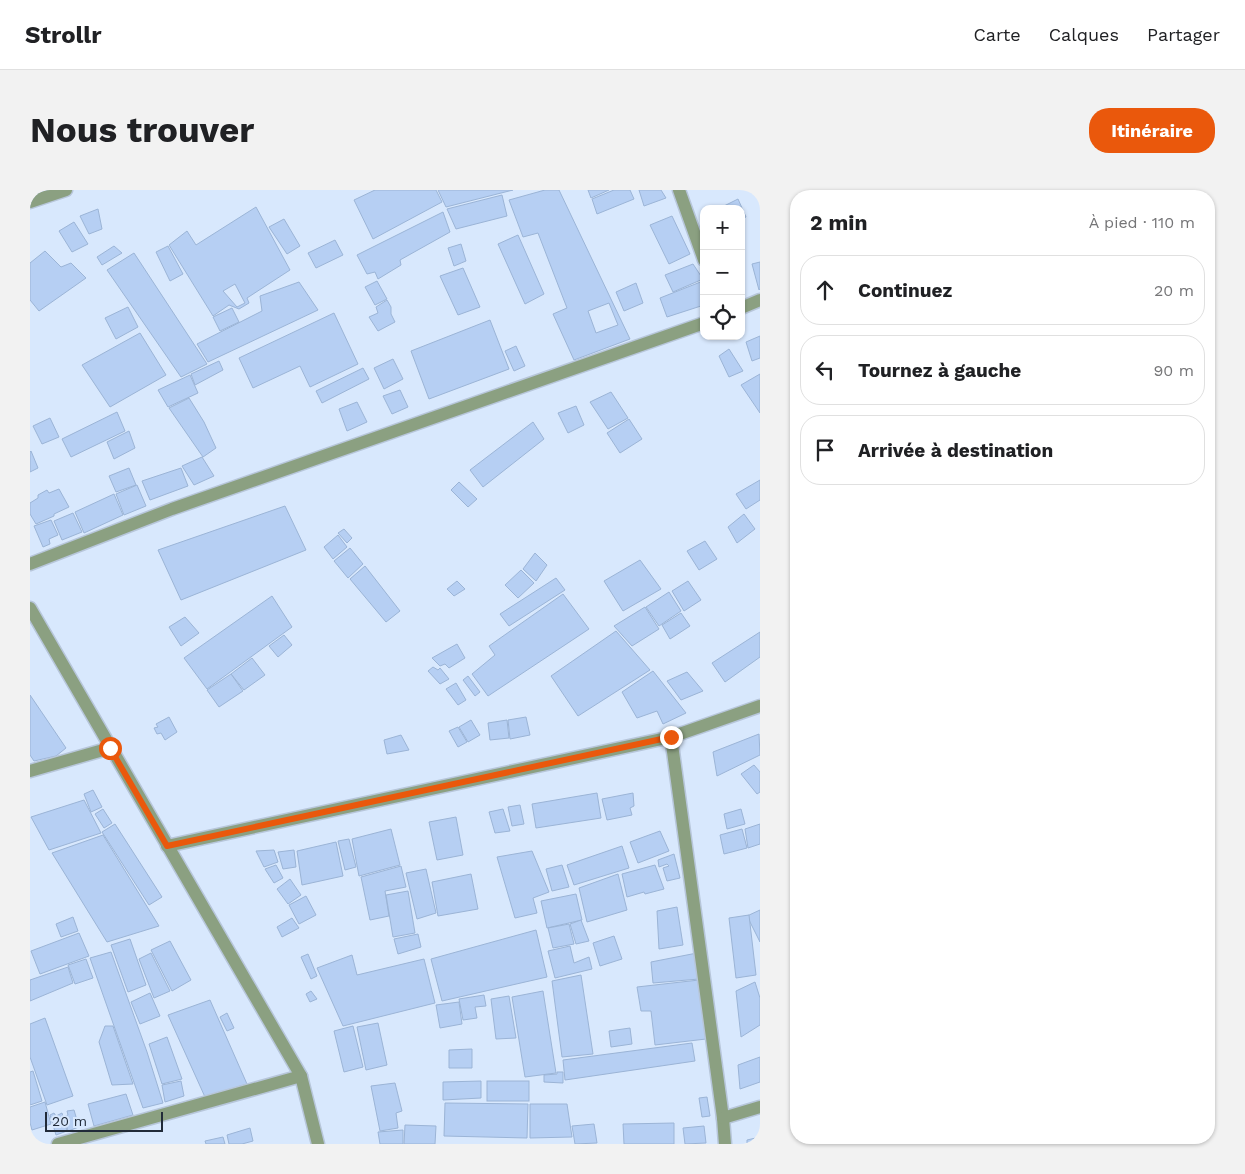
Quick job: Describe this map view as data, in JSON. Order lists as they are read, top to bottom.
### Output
{
  "scale_bar": "20 m",
  "page": {
    "header": "Strollr",
    "nav": ["Carte", "Calques", "Partager"],
    "buttons": "Itinéraire",
    "title": "Nous trouver",
    "heading": ["2 min", "À pied · 110 m"],
    "map_buttons": ["+", "−"],
    "list": [
      ["Continuez", "20 m"],
      ["Tournez à gauche", "90 m"],
      "Arrivée à destination"
    ],
    "scale": "20 m"
  }
}
